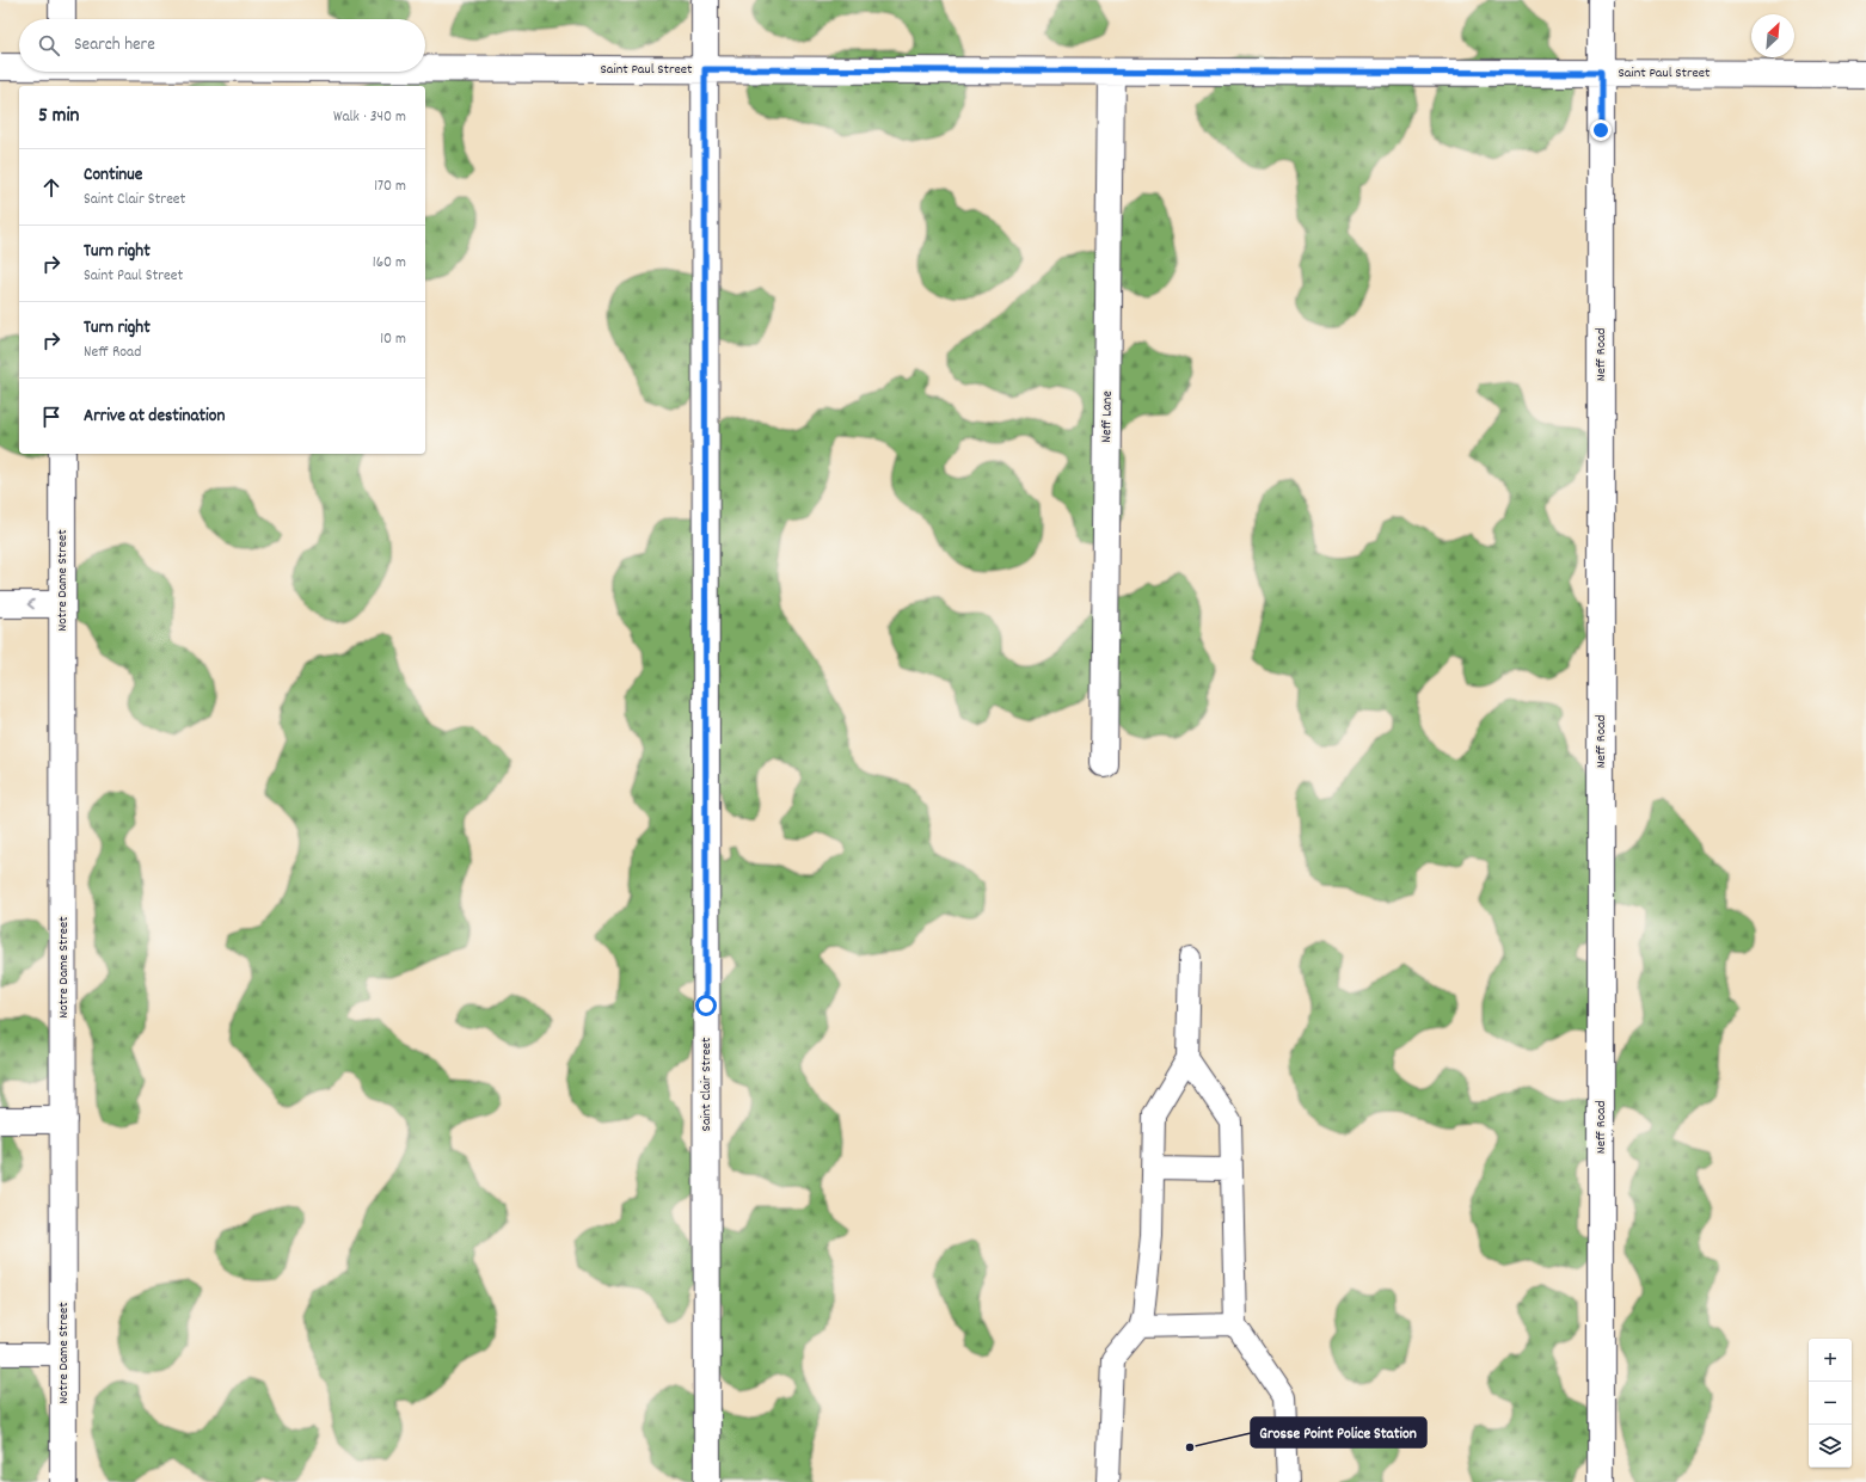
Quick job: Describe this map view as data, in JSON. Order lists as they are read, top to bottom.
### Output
{
  "streets": {
    "street": [
      "Saint Paul Street",
      "Neff Road",
      "Neff Lane",
      "Notre Dame Street",
      "Saint Clair Street"
    ]
  },
  "crossings": [
    ["Saint Paul Street", "Neff Road"],
    ["Saint Paul Street", "Neff Lane"],
    ["Saint Paul Street", "Saint Clair Street"]
  ],
  "places": ["Grosse Point Police Station"],
  "north": "top right",
  "page": {
    "search": "Search here",
    "heading": ["5 min", "Walk · 340 m"],
    "list": [
      ["Continue", "Saint Clair Street", "170 m"],
      ["Turn right", "Saint Paul Street", "160 m"],
      ["Turn right", "Neff Road", "10 m"],
      "Arrive at destination"
    ],
    "map_buttons": ["+", "−"]
  }
}
